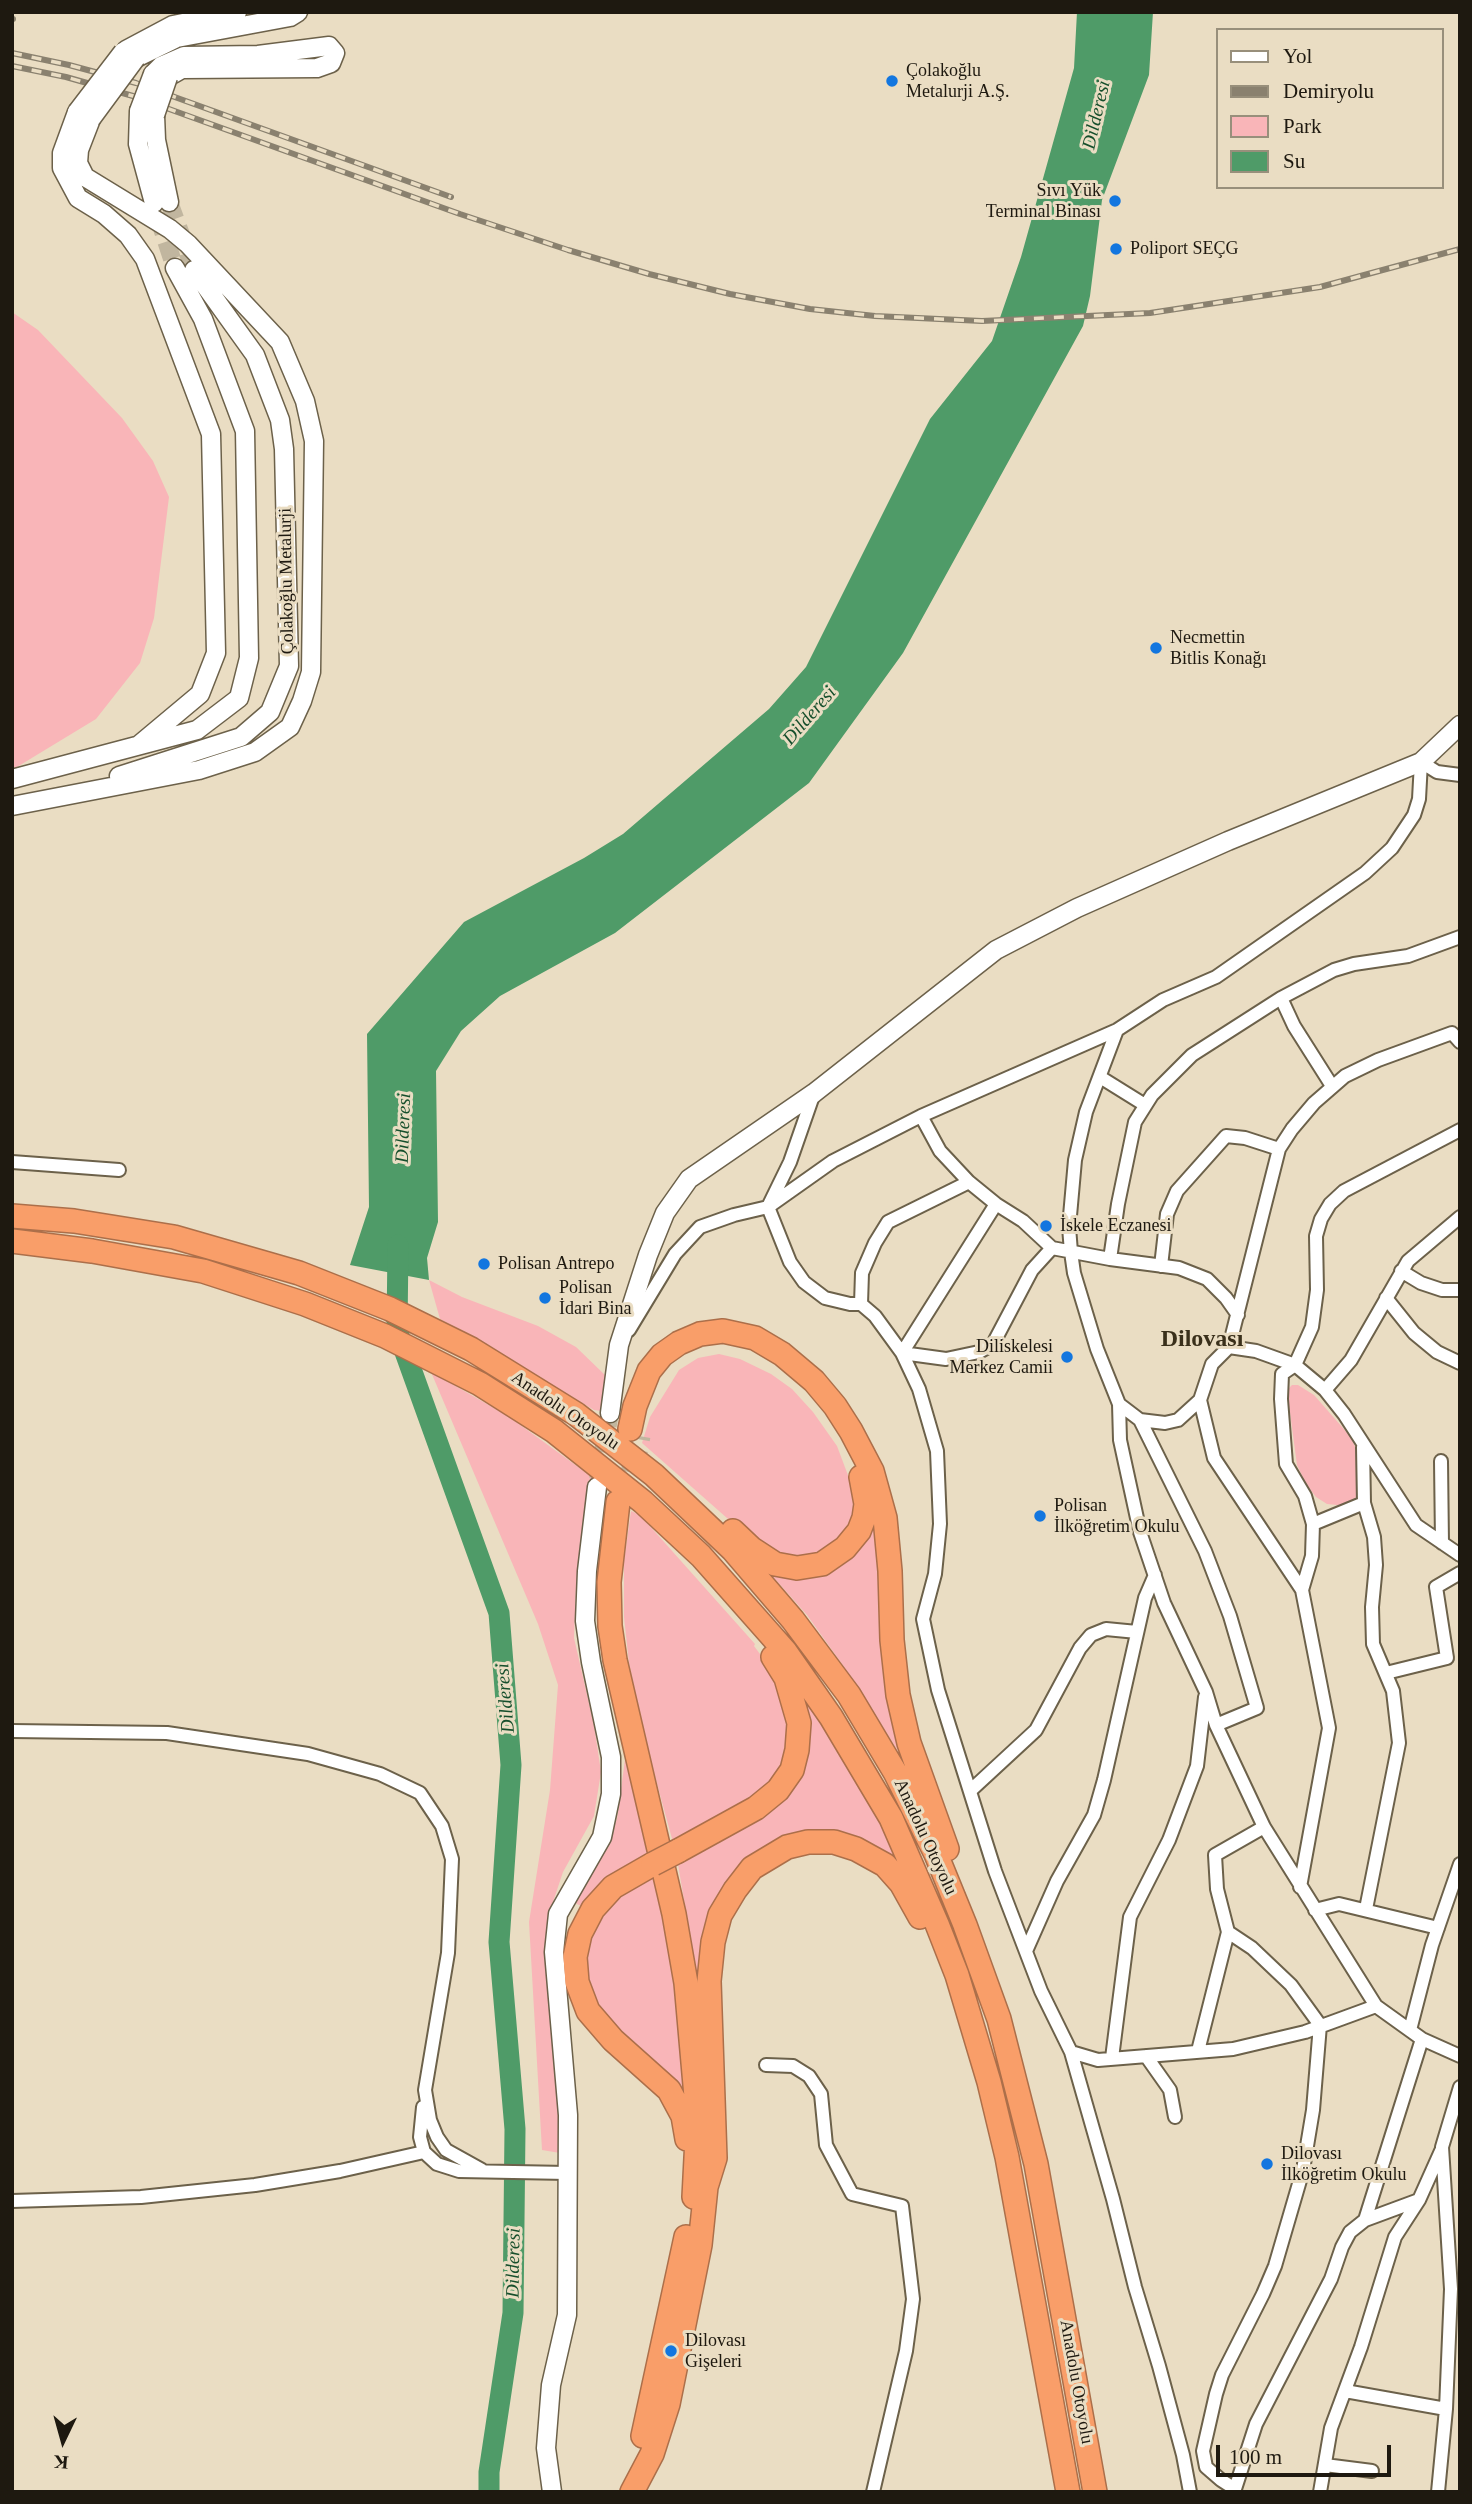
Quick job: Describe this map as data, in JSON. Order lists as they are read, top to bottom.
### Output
{
  "streets": {
    "highway": ["Anadolu Otoyolu"],
    "main road": ["Çolakoğlu Metalurji"]
  },
  "districts": ["Dilovası"],
  "water": ["Dilderesi"],
  "places": [
    "Çolakoğlu Metalurji A.Ş.",
    "Sıvı Yük Terminal Binası",
    "Poliport SEÇG",
    "Necmettin Bitlis Konağı",
    "İskele Eczanesi",
    "Polisan Antrepo",
    "Polisan İdari Bina",
    "Diliskelesi Merkez Camii",
    "Polisan İlköğretim Okulu",
    "Dilovası İlköğretim Okulu",
    "Dilovası Gişeleri"
  ],
  "legend": [
    "Yol",
    "Demiryolu",
    "Park",
    "Su"
  ],
  "scale_bar": "100 m",
  "north": "bottom"
}
